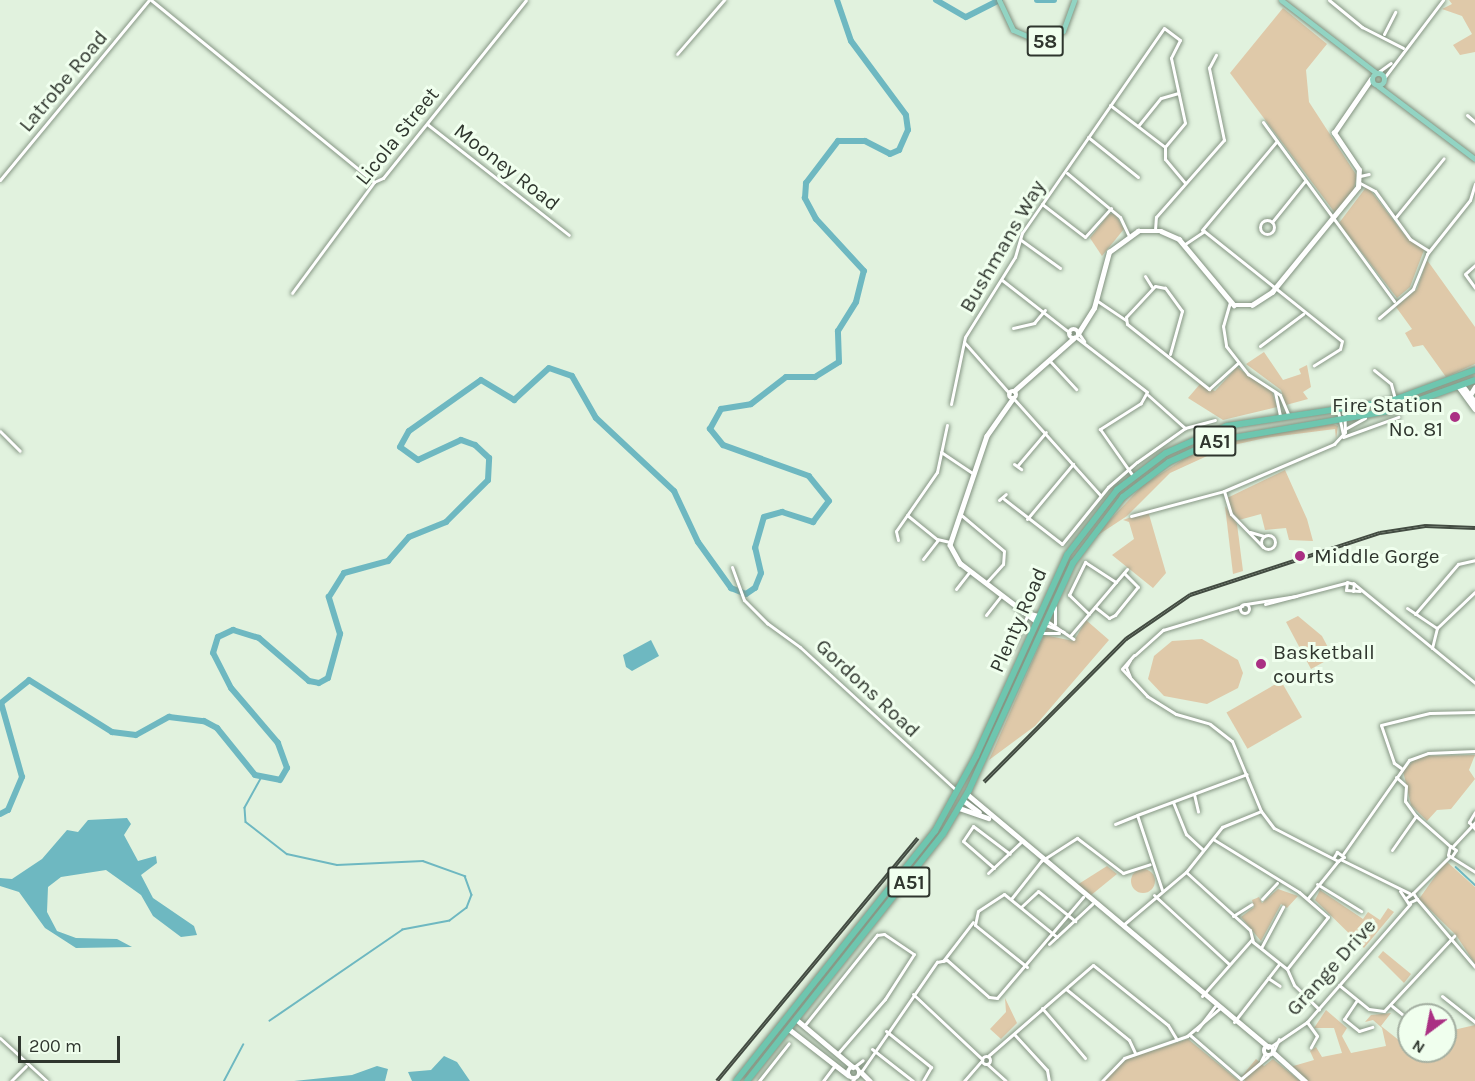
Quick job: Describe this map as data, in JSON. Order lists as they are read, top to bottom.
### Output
{
  "streets": {
    "highway": ["A51", "Plenty Road", "Gordons Road"],
    "main road": ["58"],
    "street": [
      "Latrobe Road",
      "Licola Street",
      "Mooney Road",
      "Bushmans Way",
      "Grange Drive"
    ]
  },
  "crossings": [
    ["Licola Street", "Mooney Road"],
    ["Plenty Road", "Gordons Road"],
    ["Gordons Road", "Grange Drive"]
  ],
  "places": ["Fire Station No. 81", "Middle Gorge", "Basketball courts"],
  "scale_bar": "200 m",
  "north": "bottom left"
}
